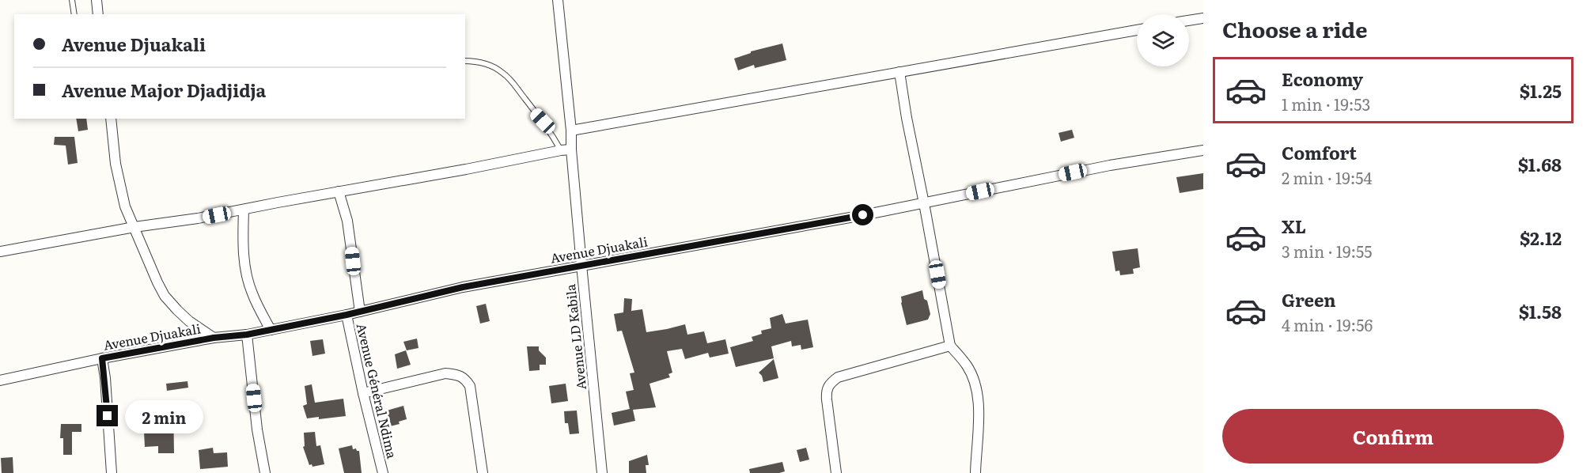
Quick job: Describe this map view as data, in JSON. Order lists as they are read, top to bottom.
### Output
{
  "streets": {
    "street": ["Avenue Djuakali", "Avenue LD Kabila", "Avenue Général Ndima"]
  },
  "crossings": [
    ["Avenue Djuakali", "Avenue LD Kabila"],
    ["Avenue Djuakali", "Avenue Général Ndima"]
  ],
  "page": {
    "heading": "Choose a ride",
    "banner": ["Avenue Djuakali", "Avenue Major Djadjidja"],
    "list": [
      {
        "name": "Economy",
        "note": "1 min · 19:53",
        "value": "$1.25"
      },
      {
        "name": "Comfort",
        "note": "2 min · 19:54",
        "value": "$1.68"
      },
      {
        "name": "XL",
        "note": "3 min · 19:55",
        "value": "$2.12"
      },
      {
        "name": "Green",
        "note": "4 min · 19:56",
        "value": "$1.58"
      }
    ],
    "buttons": "Confirm",
    "bubble": "2 min"
  }
}
